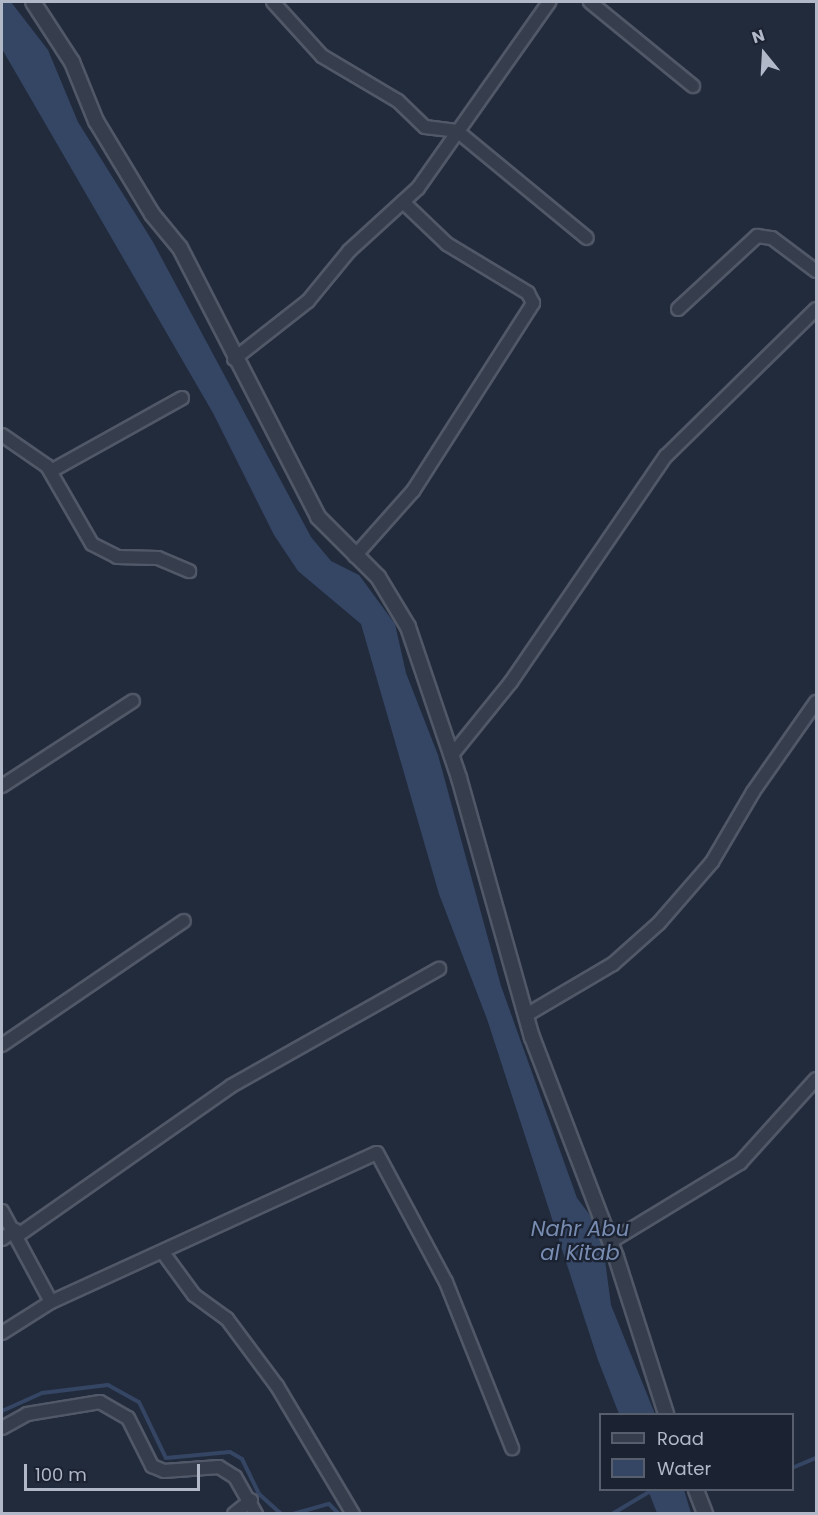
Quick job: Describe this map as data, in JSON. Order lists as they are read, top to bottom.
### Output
{
  "water": ["Nahr Abu al Kitab"],
  "legend": ["Road", "Water"],
  "scale_bar": "100 m",
  "north": "top"
}
